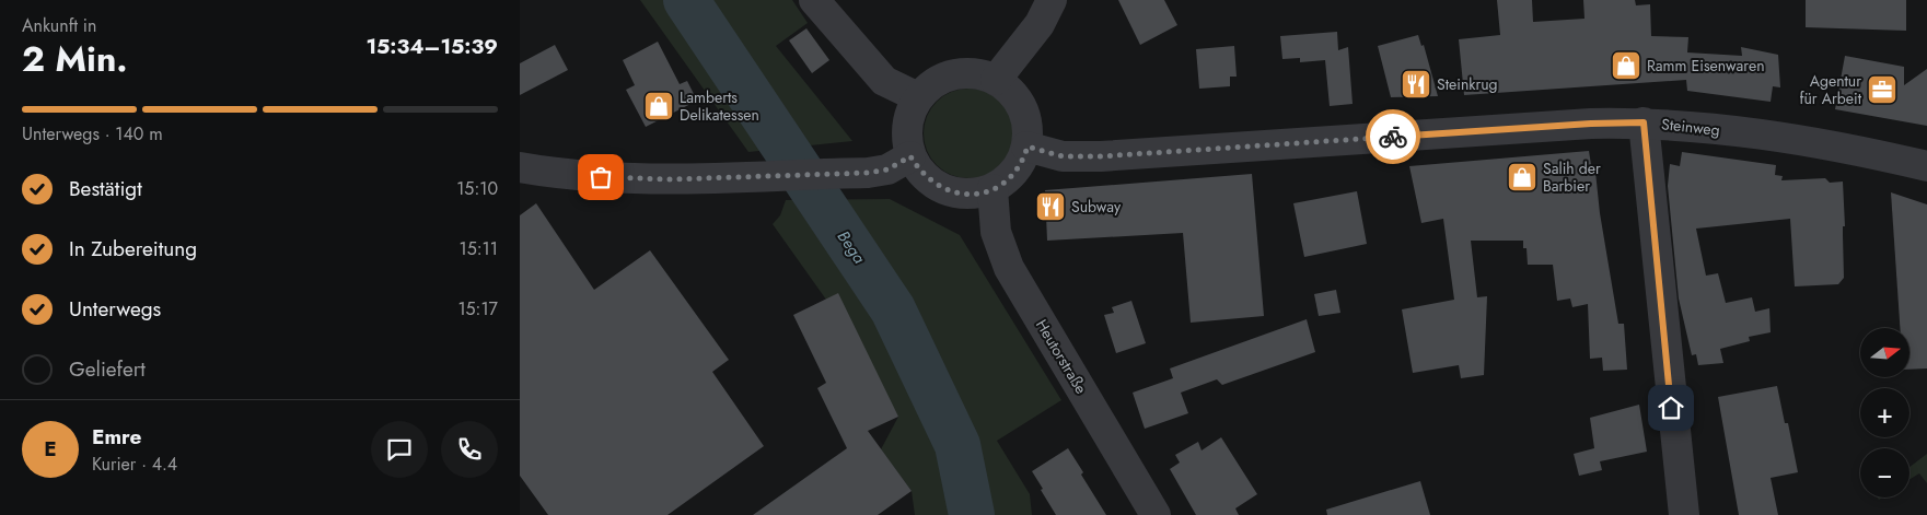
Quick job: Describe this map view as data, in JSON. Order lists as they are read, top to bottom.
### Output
{
  "streets": {
    "street": ["Steinweg", "Heutorstraße"]
  },
  "crossings": [
    ["Steinweg", "Heutorstraße"]
  ],
  "water": ["Bega"],
  "places": {
    "shop": ["Ramm Eisenwaren", "Lamberts Delikatessen", "Salih der Barbier"],
    "restaurant": ["Steinkrug", "Subway"],
    "office": ["Agentur für Arbeit"]
  },
  "north": "right",
  "page": {
    "heading": ["2 Min.", "Ankunft in", "15:34–15:39"],
    "panel": ["Emre", "Kurier · 4.4"],
    "bar": "Unterwegs · 140 m",
    "list": [
      ["Bestätigt", "15:10"],
      ["In Zubereitung", "15:11"],
      ["Unterwegs", "15:17"],
      "Geliefert"
    ],
    "map_buttons": ["+", "−"],
    "round": "E"
  }
}
